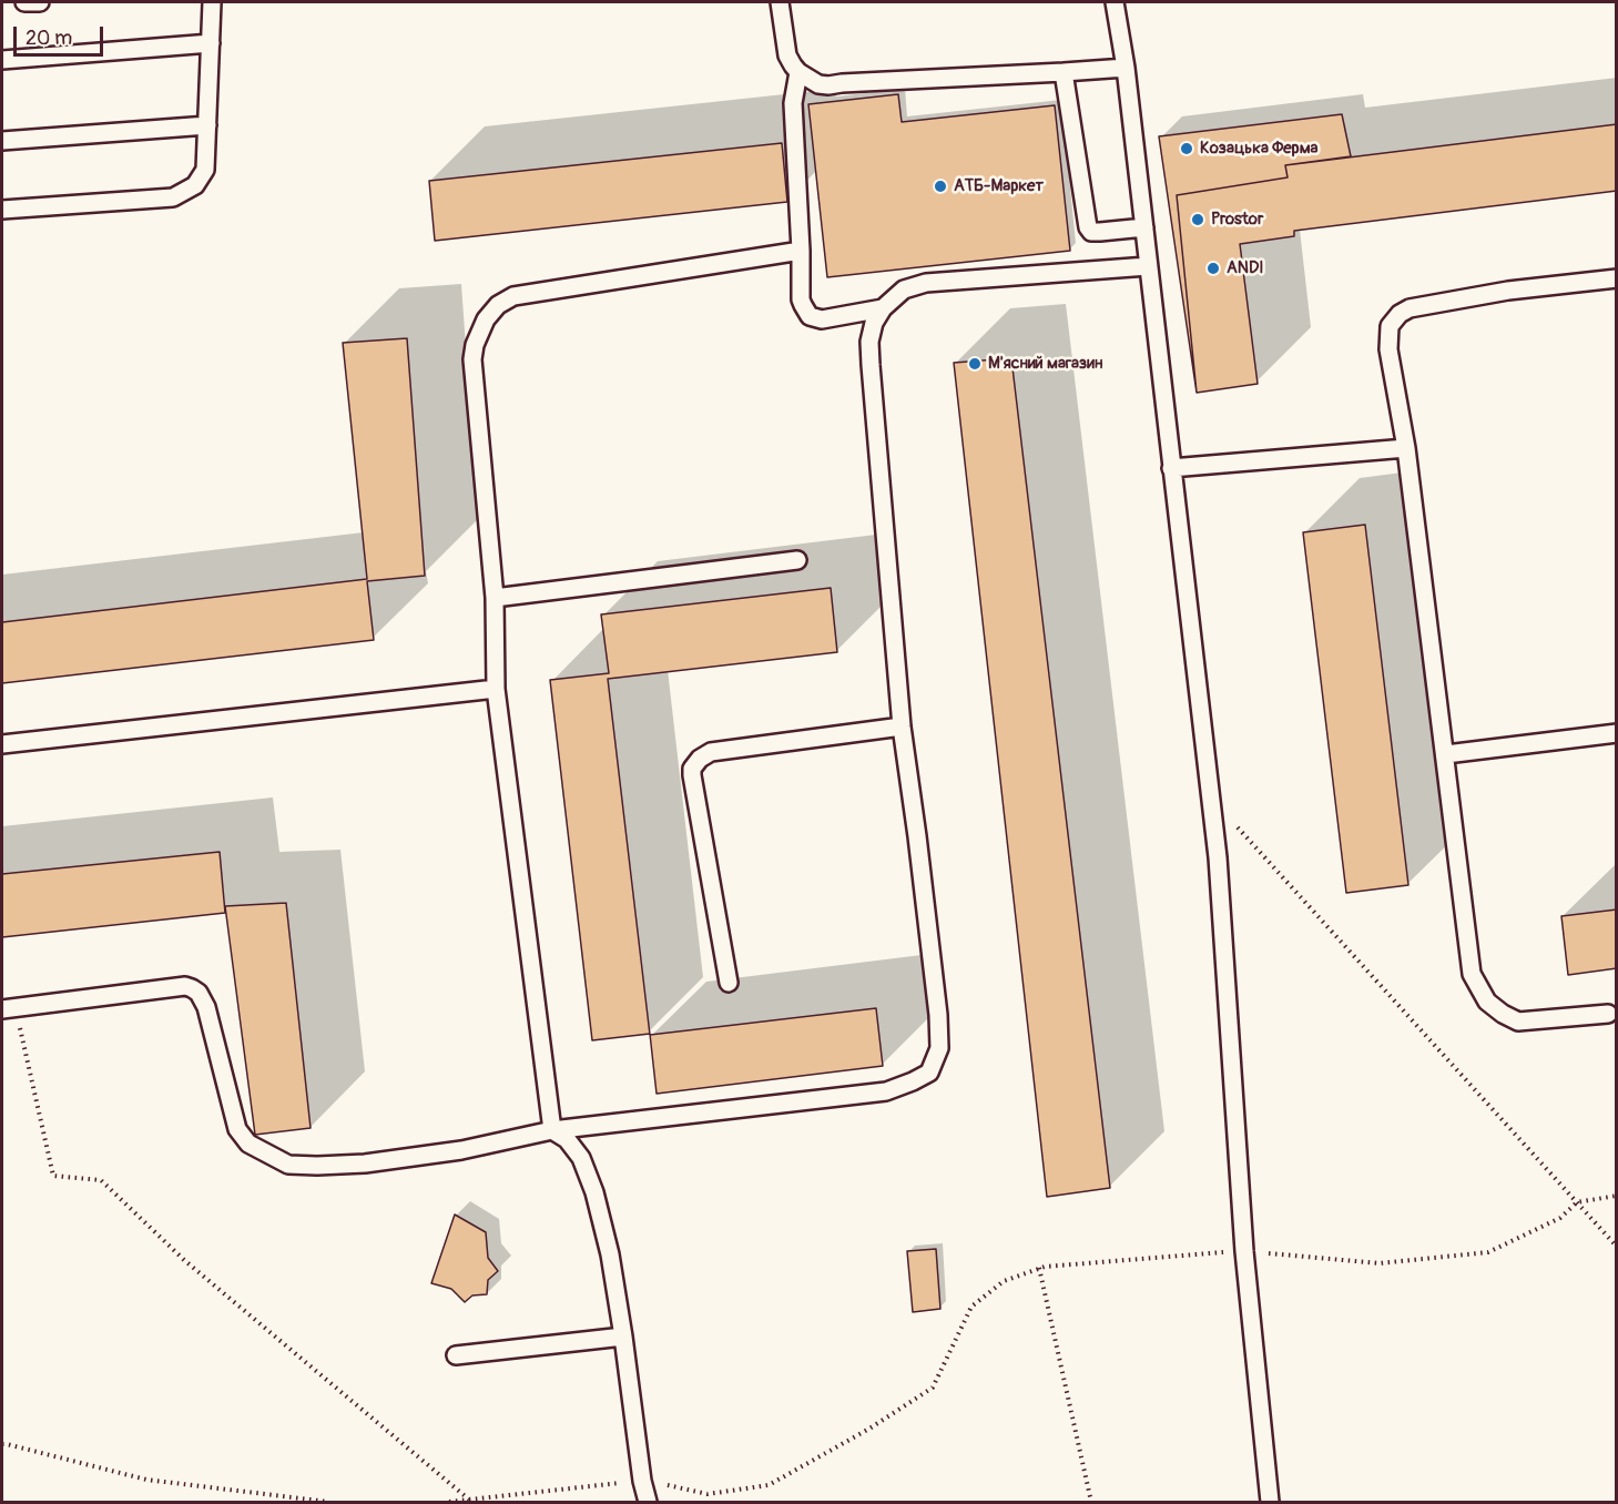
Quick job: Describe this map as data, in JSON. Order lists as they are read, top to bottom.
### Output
{
  "places": [
    "Козацька Ферма",
    "АТБ-Маркет",
    "Prostor",
    "ANDI",
    "М'ясний магазин"
  ],
  "scale_bar": "20 m"
}
